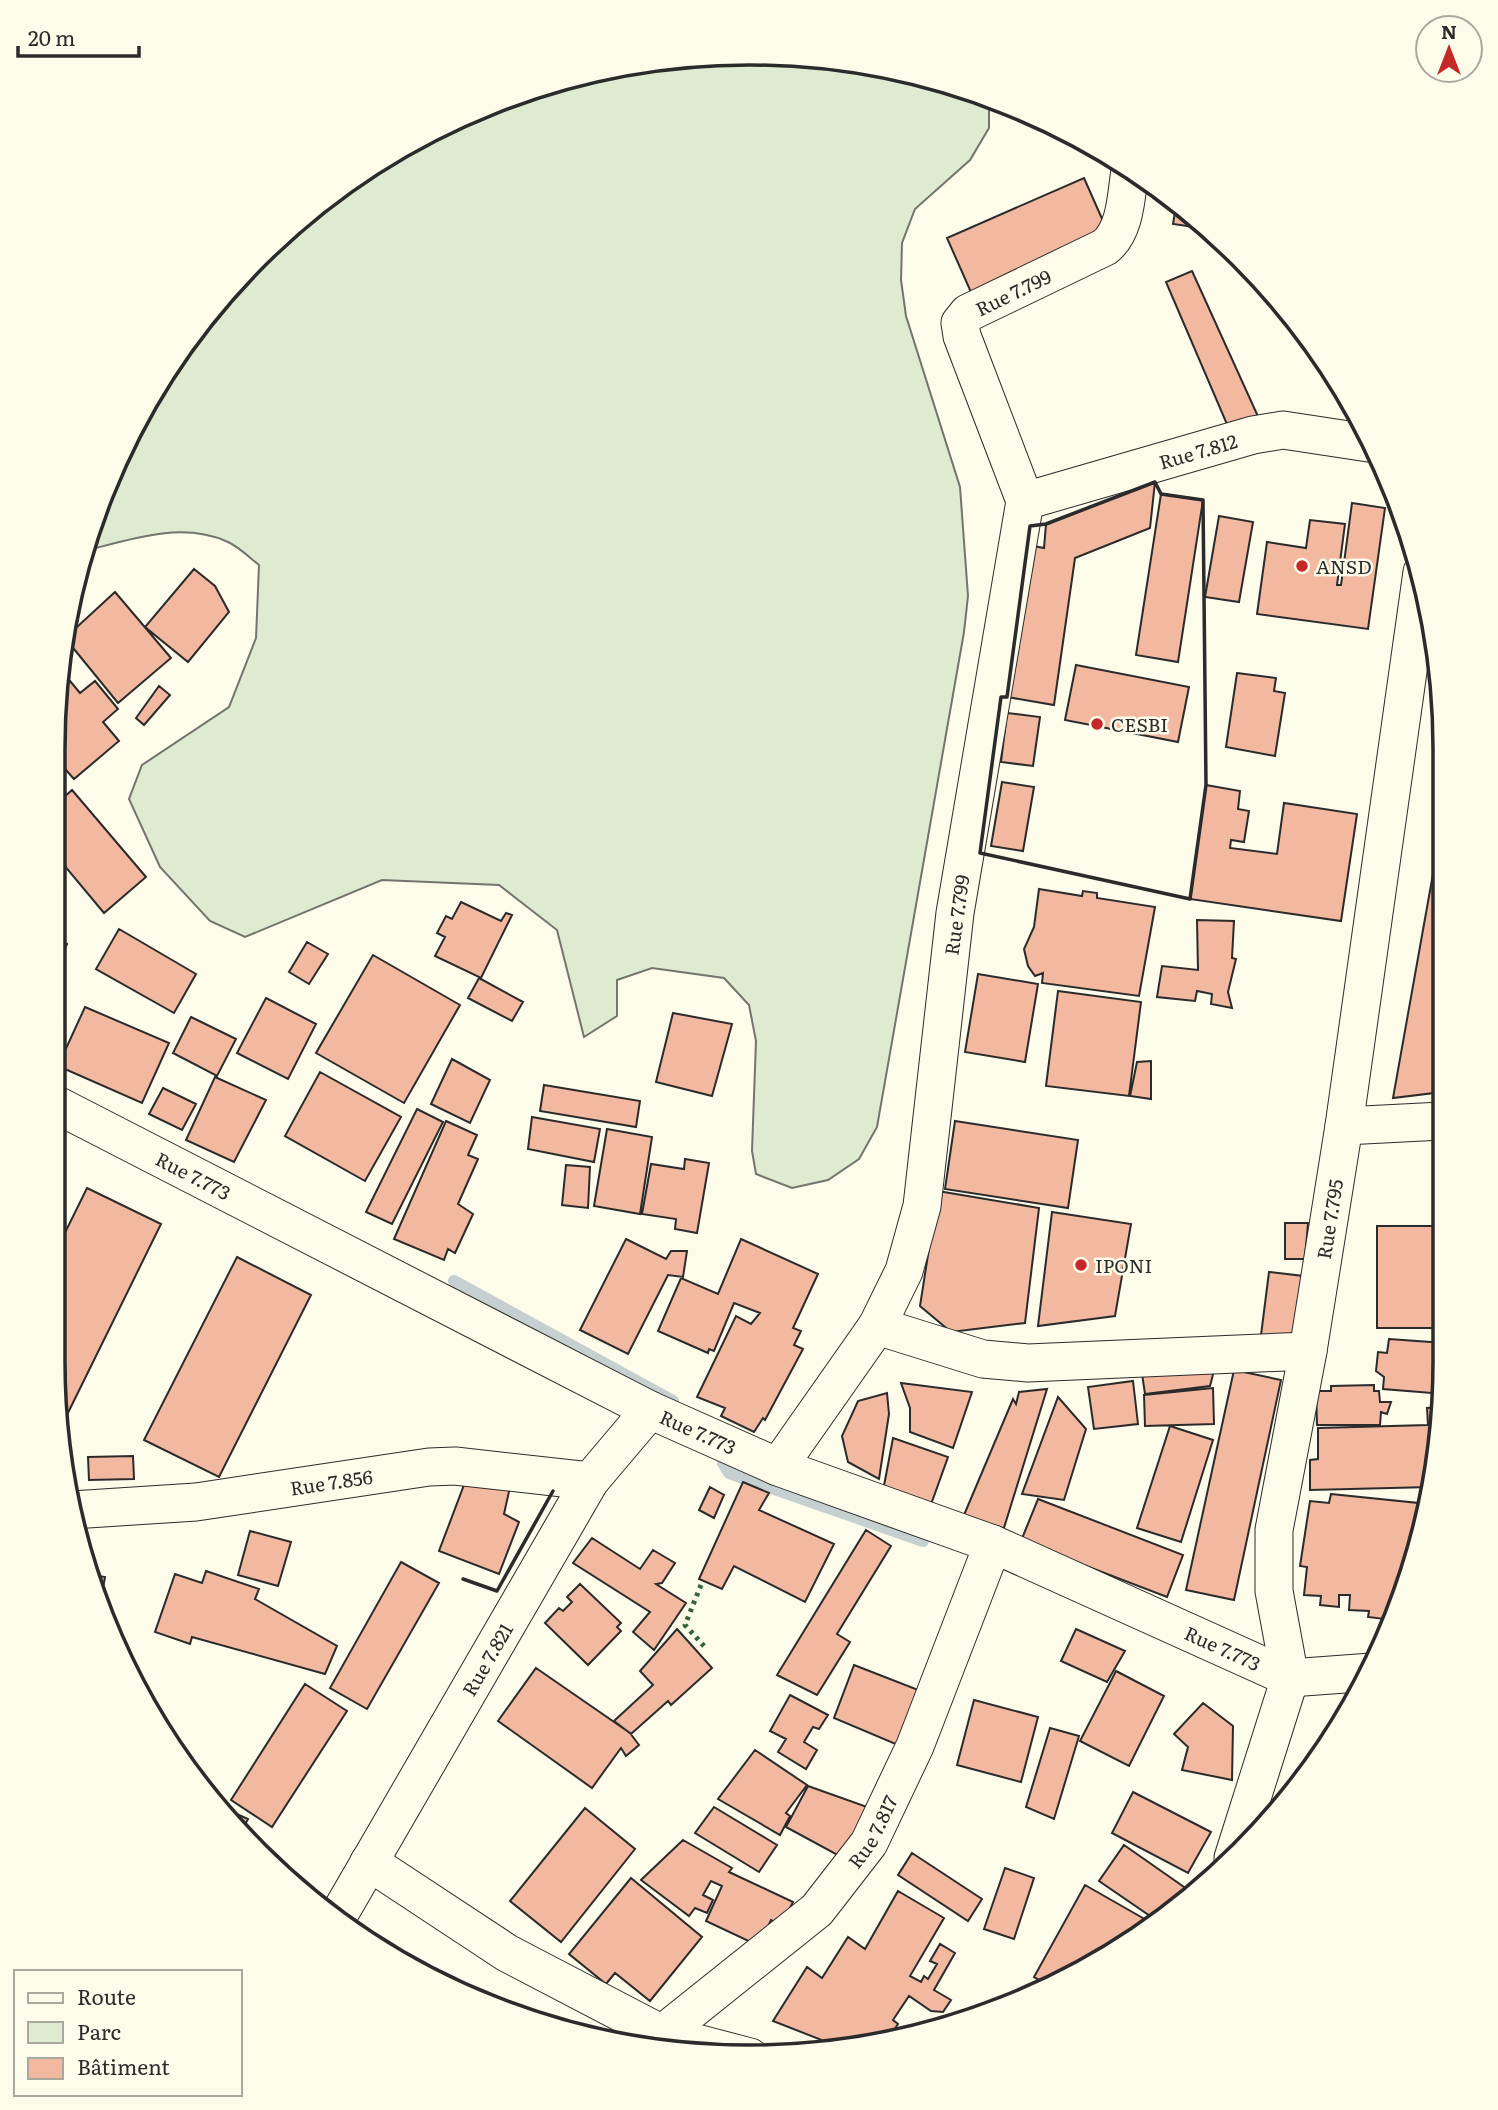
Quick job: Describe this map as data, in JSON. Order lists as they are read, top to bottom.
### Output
{
  "streets": {
    "street": [
      "Rue 7.799",
      "Rue 7.812",
      "Rue 7.773",
      "Rue 7.795",
      "Rue 7.856",
      "Rue 7.821",
      "Rue 7.817"
    ]
  },
  "crossings": [
    ["Rue 7.799", "Rue 7.812"],
    ["Rue 7.799", "Rue 7.773"],
    ["Rue 7.773", "Rue 7.795"],
    ["Rue 7.773", "Rue 7.821"],
    ["Rue 7.773", "Rue 7.817"],
    ["Rue 7.856", "Rue 7.821"]
  ],
  "places": ["ANSD", "CESBI", "IPONI"],
  "legend": ["Route", "Parc", "Bâtiment"],
  "scale_bar": "20 m",
  "north": "top"
}
